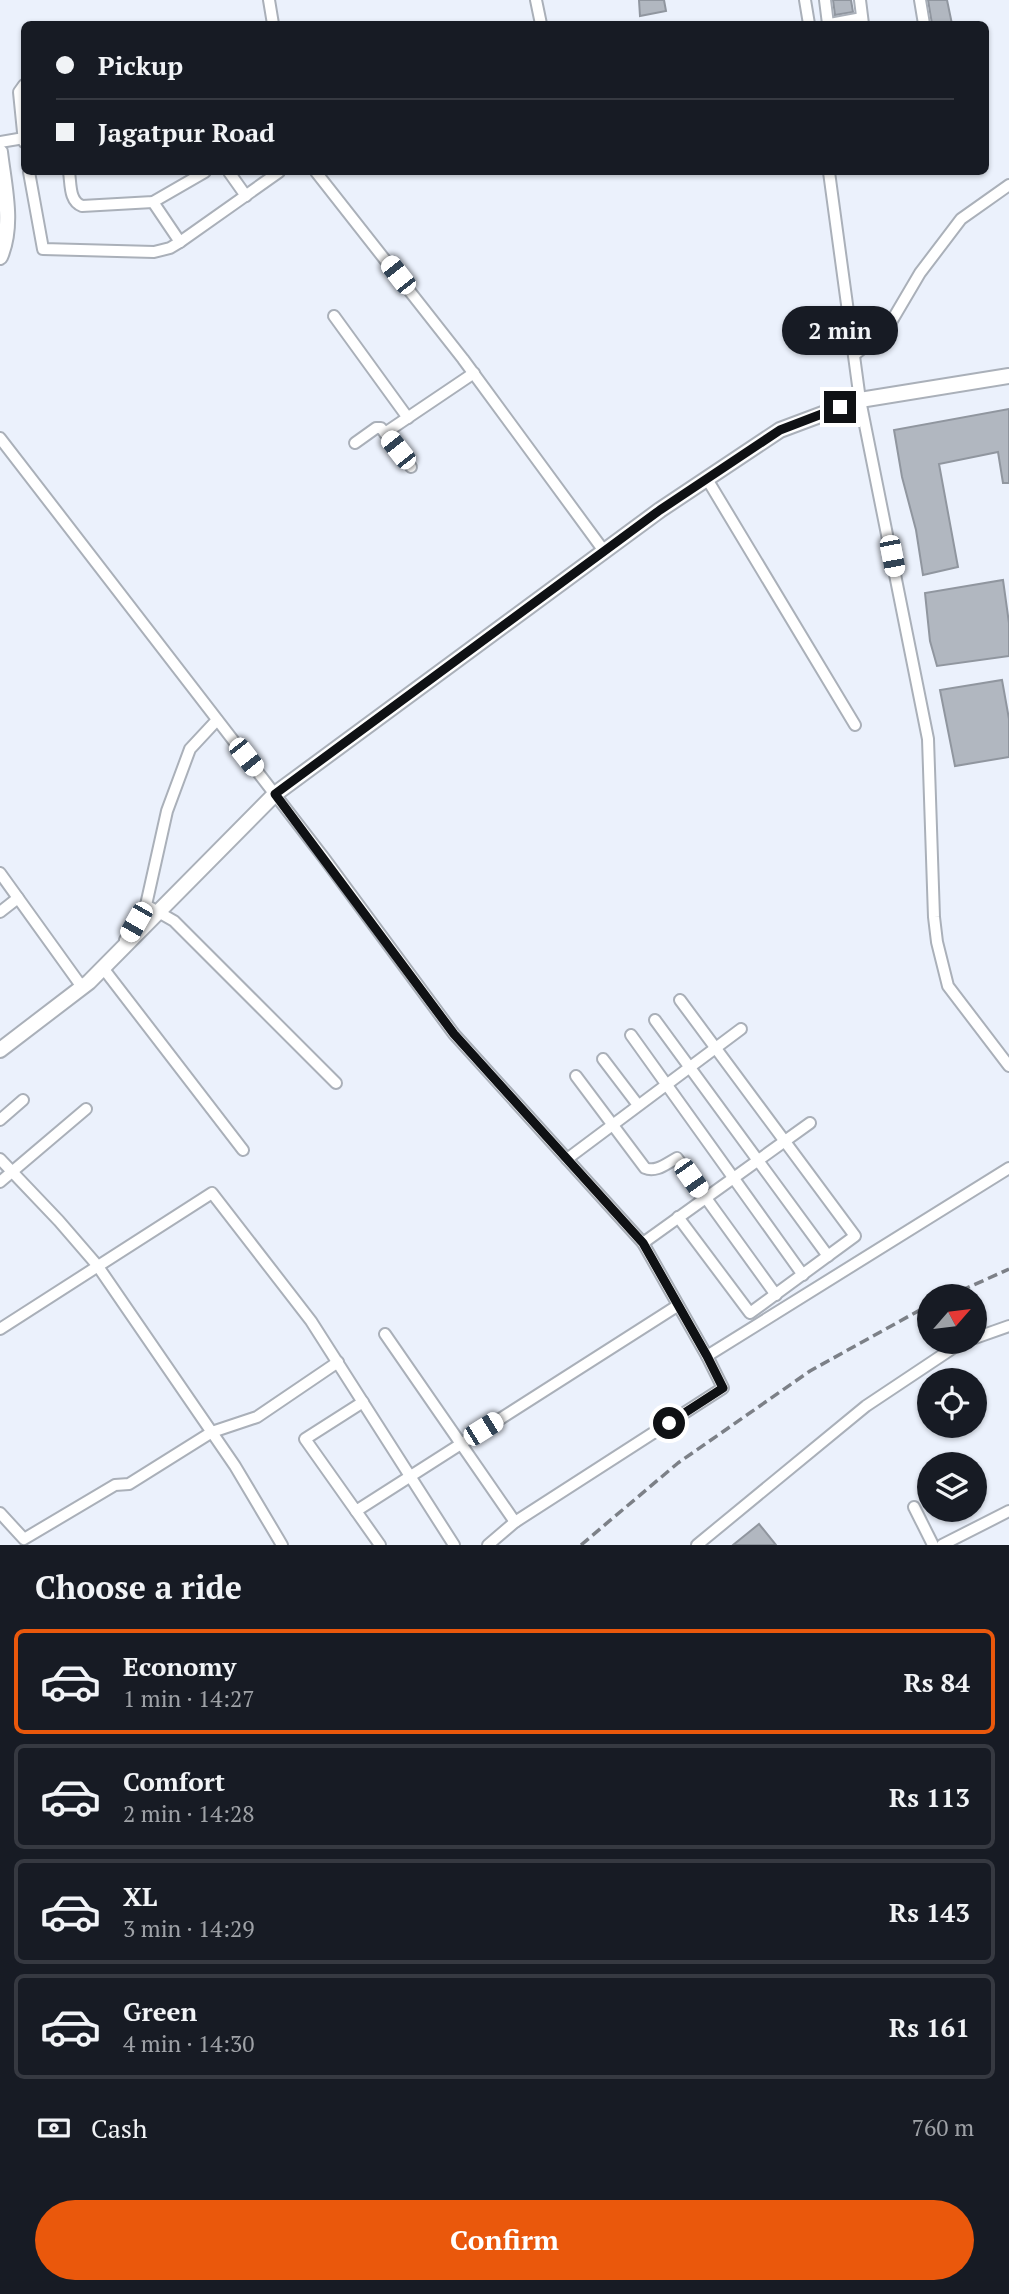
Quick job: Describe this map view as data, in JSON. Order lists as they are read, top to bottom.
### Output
{
  "north": "top right",
  "page": {
    "banner": ["Pickup", "Jagatpur Road"],
    "bubble": "2 min",
    "heading": "Choose a ride",
    "list": [
      {
        "name": "Economy",
        "note": "1 min · 14:27",
        "value": "Rs 84"
      },
      {
        "name": "Comfort",
        "note": "2 min · 14:28",
        "value": "Rs 113"
      },
      {
        "name": "XL",
        "note": "3 min · 14:29",
        "value": "Rs 143"
      },
      {
        "name": "Green",
        "note": "4 min · 14:30",
        "value": "Rs 161"
      }
    ],
    "pay": ["Cash", "760 m"],
    "buttons": "Confirm"
  }
}
